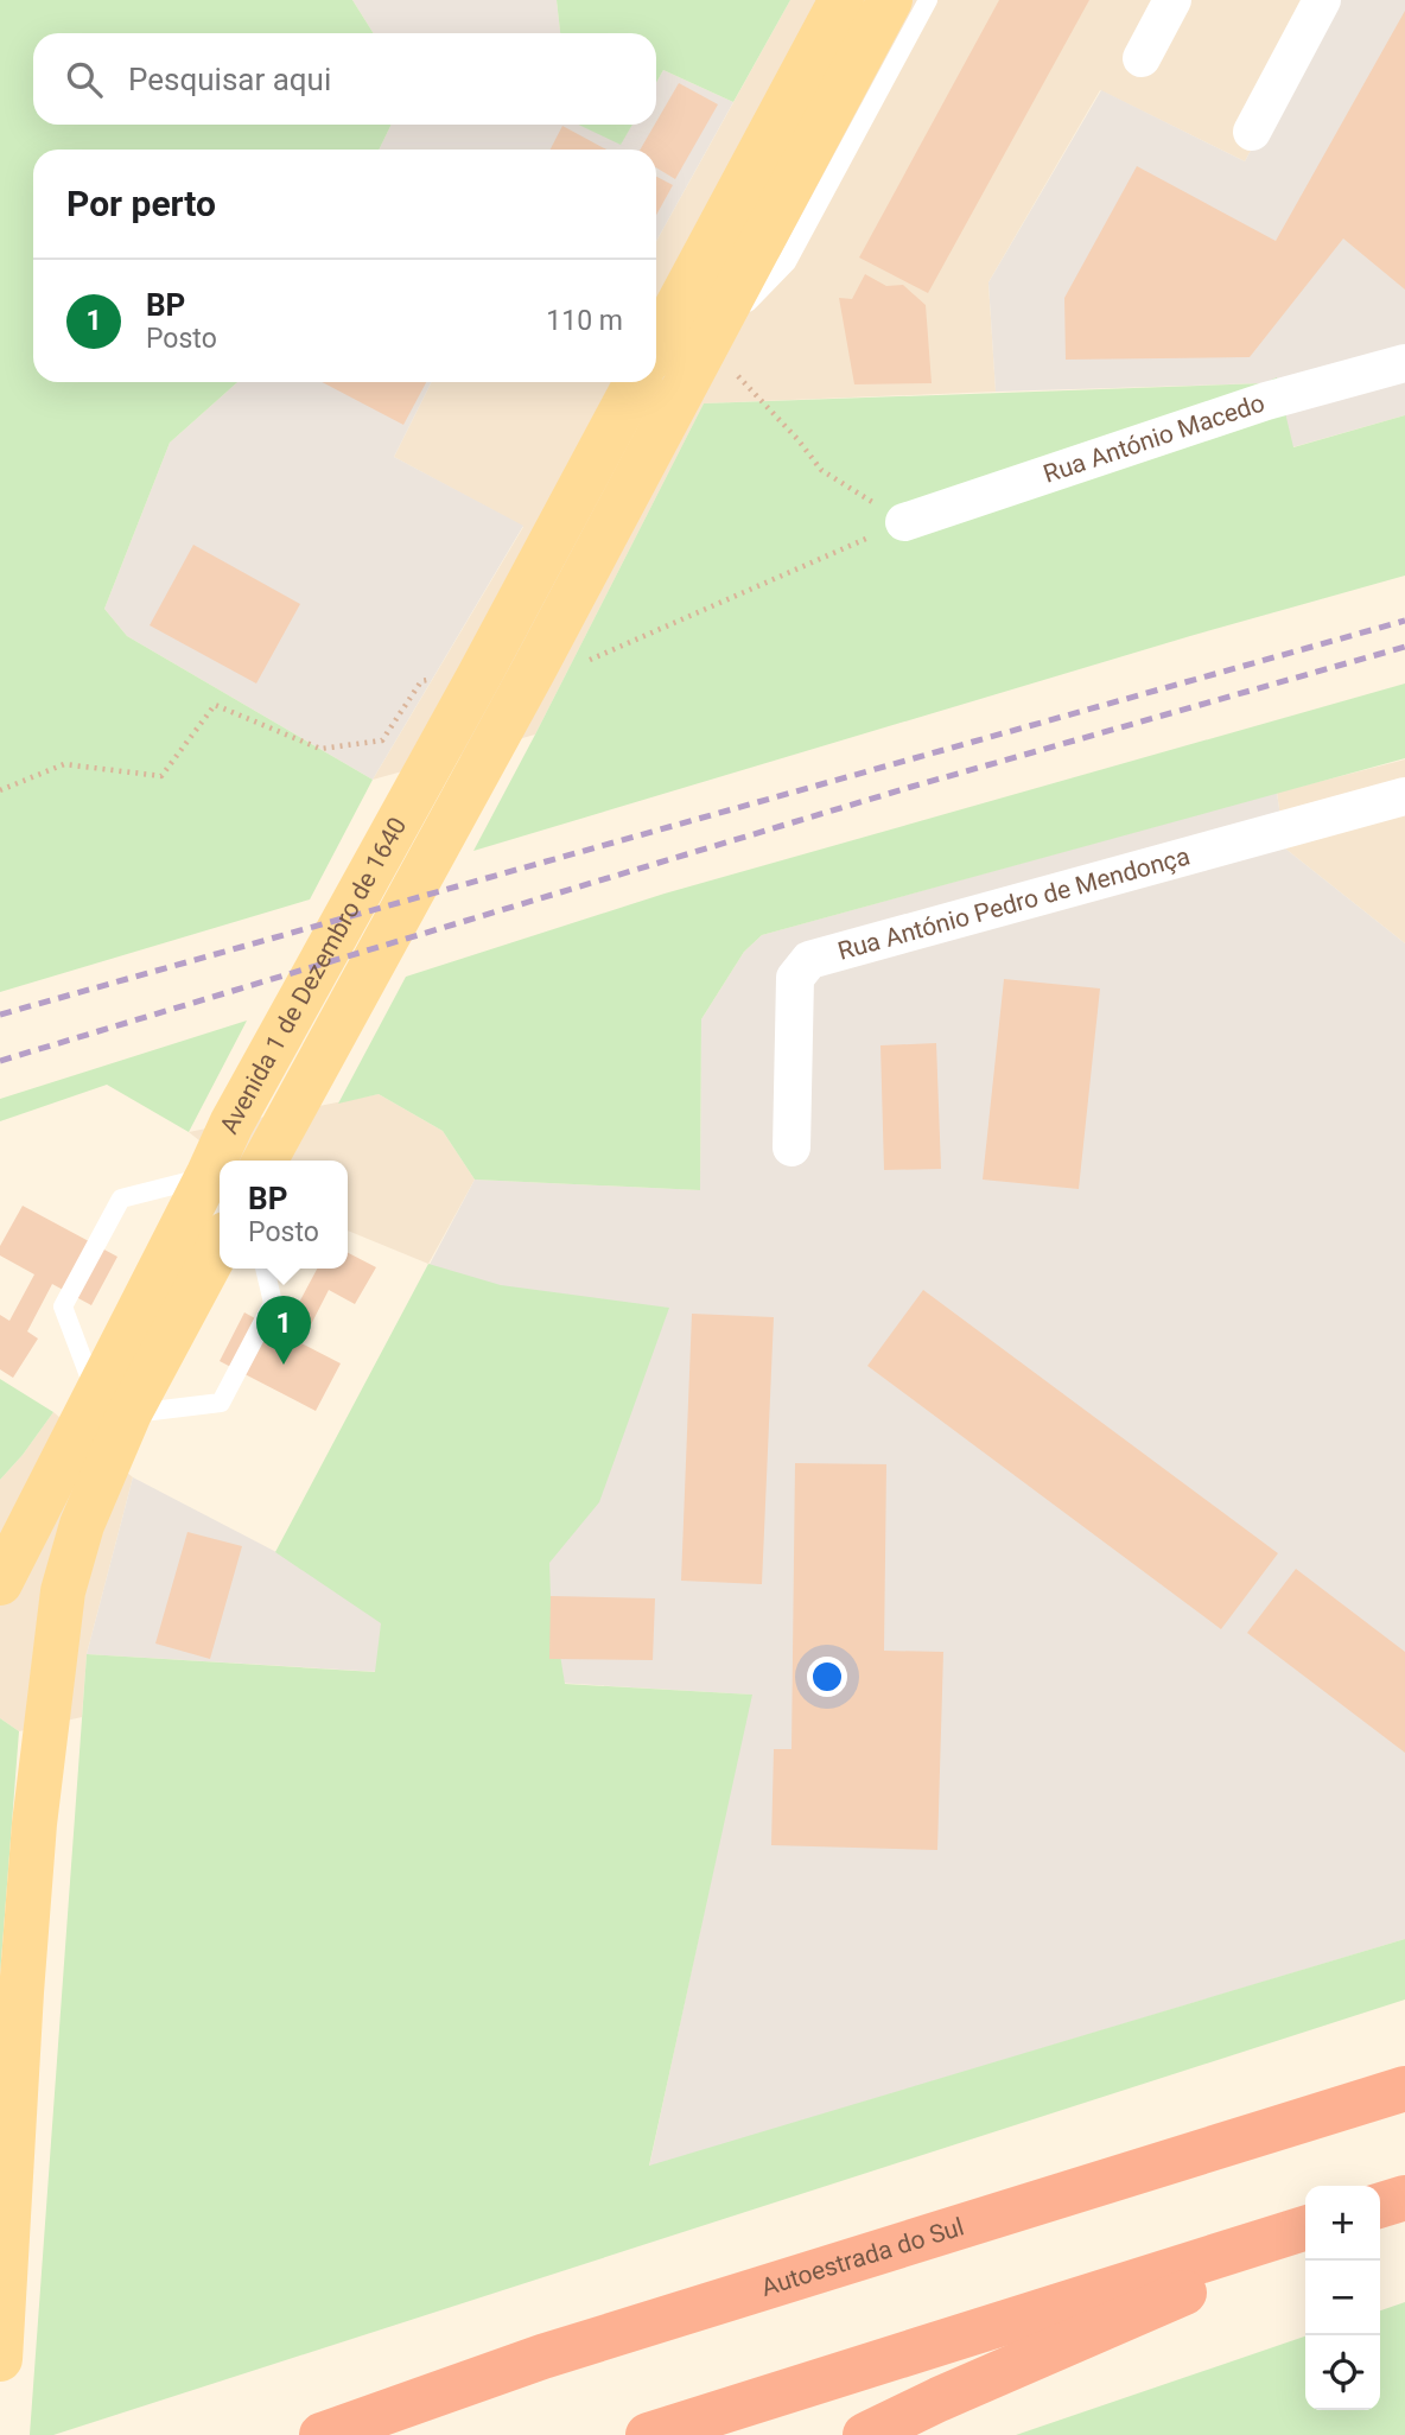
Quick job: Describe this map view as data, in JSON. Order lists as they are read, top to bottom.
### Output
{
  "streets": {
    "highway": ["Autoestrada do Sul"],
    "main road": ["Avenida 1 de Dezembro de 1640"],
    "street": ["Rua António Macedo", "Rua António Pedro de Mendonça"]
  },
  "page": {
    "search": "Pesquisar aqui",
    "heading": "Por perto",
    "list": [
      {
        "mark": "1",
        "name": "BP",
        "note": "Posto",
        "value": "110 m"
      }
    ],
    "popup": ["BP", "Posto"],
    "pins": "1",
    "map_buttons": ["+", "−"]
  }
}
